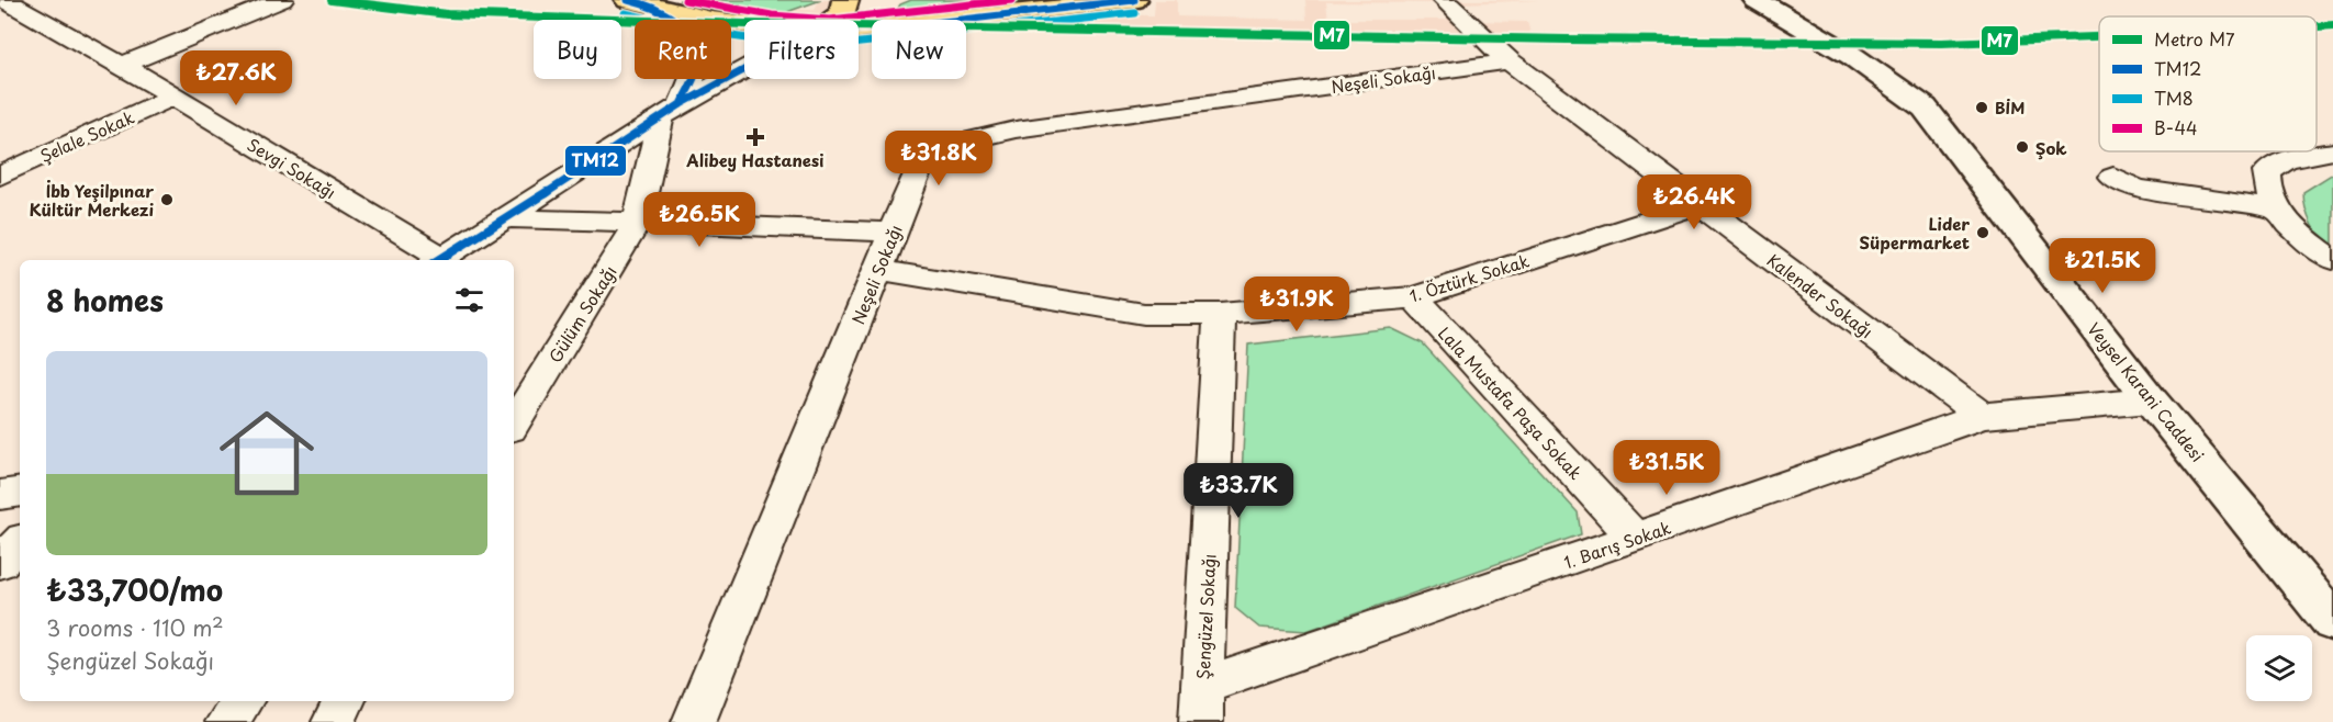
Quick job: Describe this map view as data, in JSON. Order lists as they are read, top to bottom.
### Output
{
  "streets": {
    "street": [
      "Neşeli Sokağı",
      "Şelale Sokak",
      "Sevgi Sokağı",
      "1. Öztürk Sokak",
      "Kalender Sokağı",
      "Gülüm Sokağı",
      "Veysel Karani Caddesi",
      "Lala Mustafa Paşa Sokak",
      "1. Barış Sokak",
      "Şengüzel Sokağı"
    ]
  },
  "crossings": [
    ["Neşeli Sokağı", "1. Öztürk Sokak"],
    ["Neşeli Sokağı", "Kalender Sokağı"],
    ["Şelale Sokak", "Sevgi Sokağı"],
    ["1. Öztürk Sokak", "Kalender Sokağı"],
    ["1. Öztürk Sokak", "Lala Mustafa Paşa Sokak"],
    ["1. Öztürk Sokak", "Şengüzel Sokağı"],
    ["Kalender Sokağı", "1. Barış Sokak"],
    ["Veysel Karani Caddesi", "1. Barış Sokak"],
    ["Lala Mustafa Paşa Sokak", "1. Barış Sokak"],
    ["1. Barış Sokak", "Şengüzel Sokağı"]
  ],
  "places": {
    "other": [
      "BİM",
      "Şok",
      "İbb Yeşilpınar Kültür Merkezi",
      "Lider Süpermarket"
    ],
    "health": ["Alibey Hastanesi"]
  },
  "lines": [
    "metro line M7",
    "transit line TM12",
    "transit line B-44",
    "transit line TM8"
  ],
  "legend": [
    "Metro M7",
    "TM12",
    "TM8",
    "B-44"
  ],
  "page": {
    "chip": [
      "Buy",
      "Rent",
      "Filters",
      "New"
    ],
    "price": [
      "₺27.6K",
      "₺31.8K",
      "₺26.4K",
      "₺26.5K",
      "₺21.5K",
      "₺31.9K",
      "₺31.5K",
      "₺33.7K"
    ],
    "heading": "8 homes",
    "list": [
      {
        "name": "₺33,700/mo",
        "note": "3 rooms · 110 m² · Şengüzel Sokağı"
      }
    ]
  }
}
